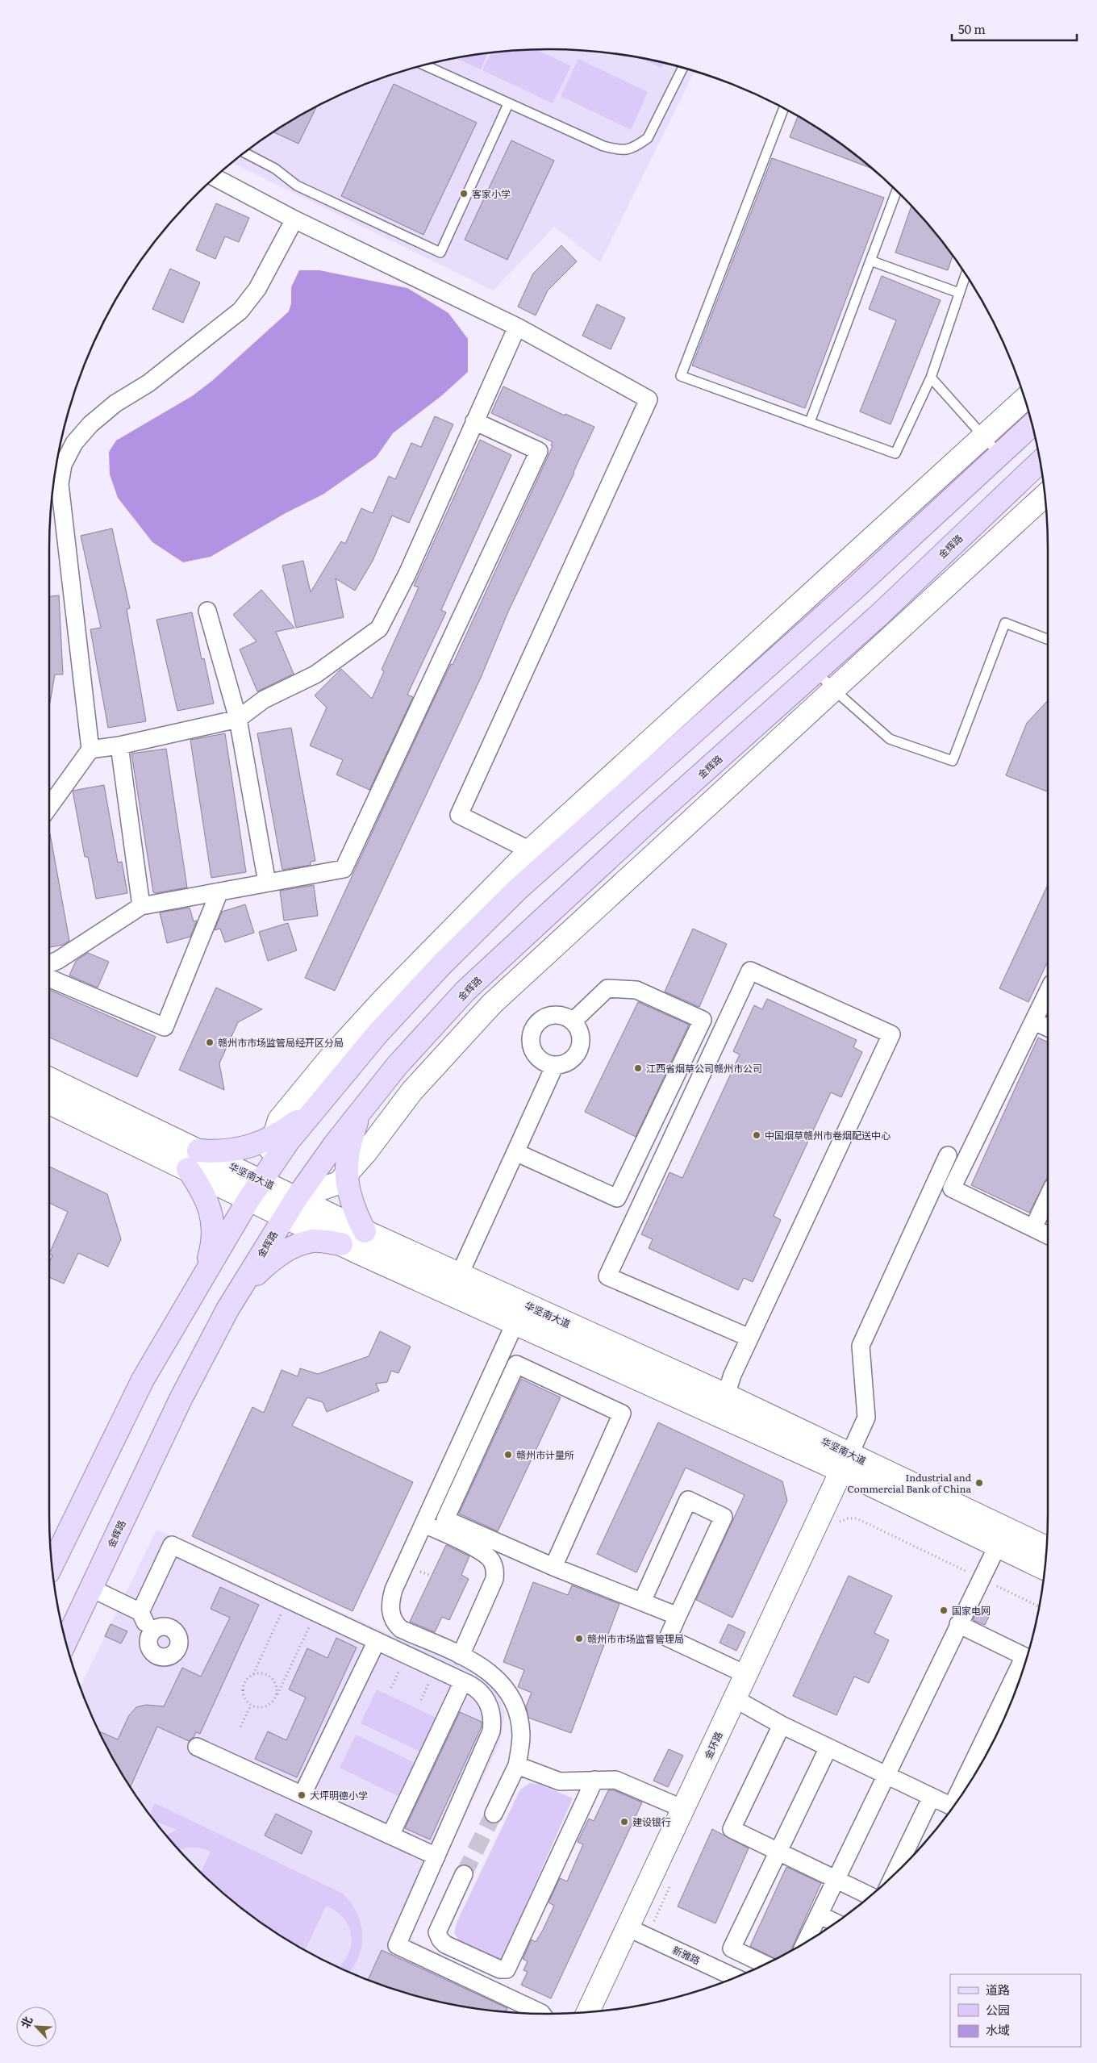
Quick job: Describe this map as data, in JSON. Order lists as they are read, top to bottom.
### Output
{
  "streets": {
    "main road": ["金辉路"],
    "street": ["华坚南大道", "金环路", "新雅路"]
  },
  "crossings": [
    ["金辉路", "华坚南大道"],
    ["华坚南大道", "金环路"],
    ["金环路", "新雅路"]
  ],
  "places": [
    "客家小学",
    "赣州市市场监管局经开区分局",
    "江西省烟草公司赣州市公司",
    "中国烟草赣州市卷烟配送中心",
    "赣州市计量所",
    "Industrial and Commercial Bank of China",
    "国家电网",
    "赣州市市场监督管理局",
    "大坪明德小学",
    "建设银行"
  ],
  "legend": ["道路", "公园", "水域"],
  "scale_bar": "50 m",
  "north": "top left"
}
